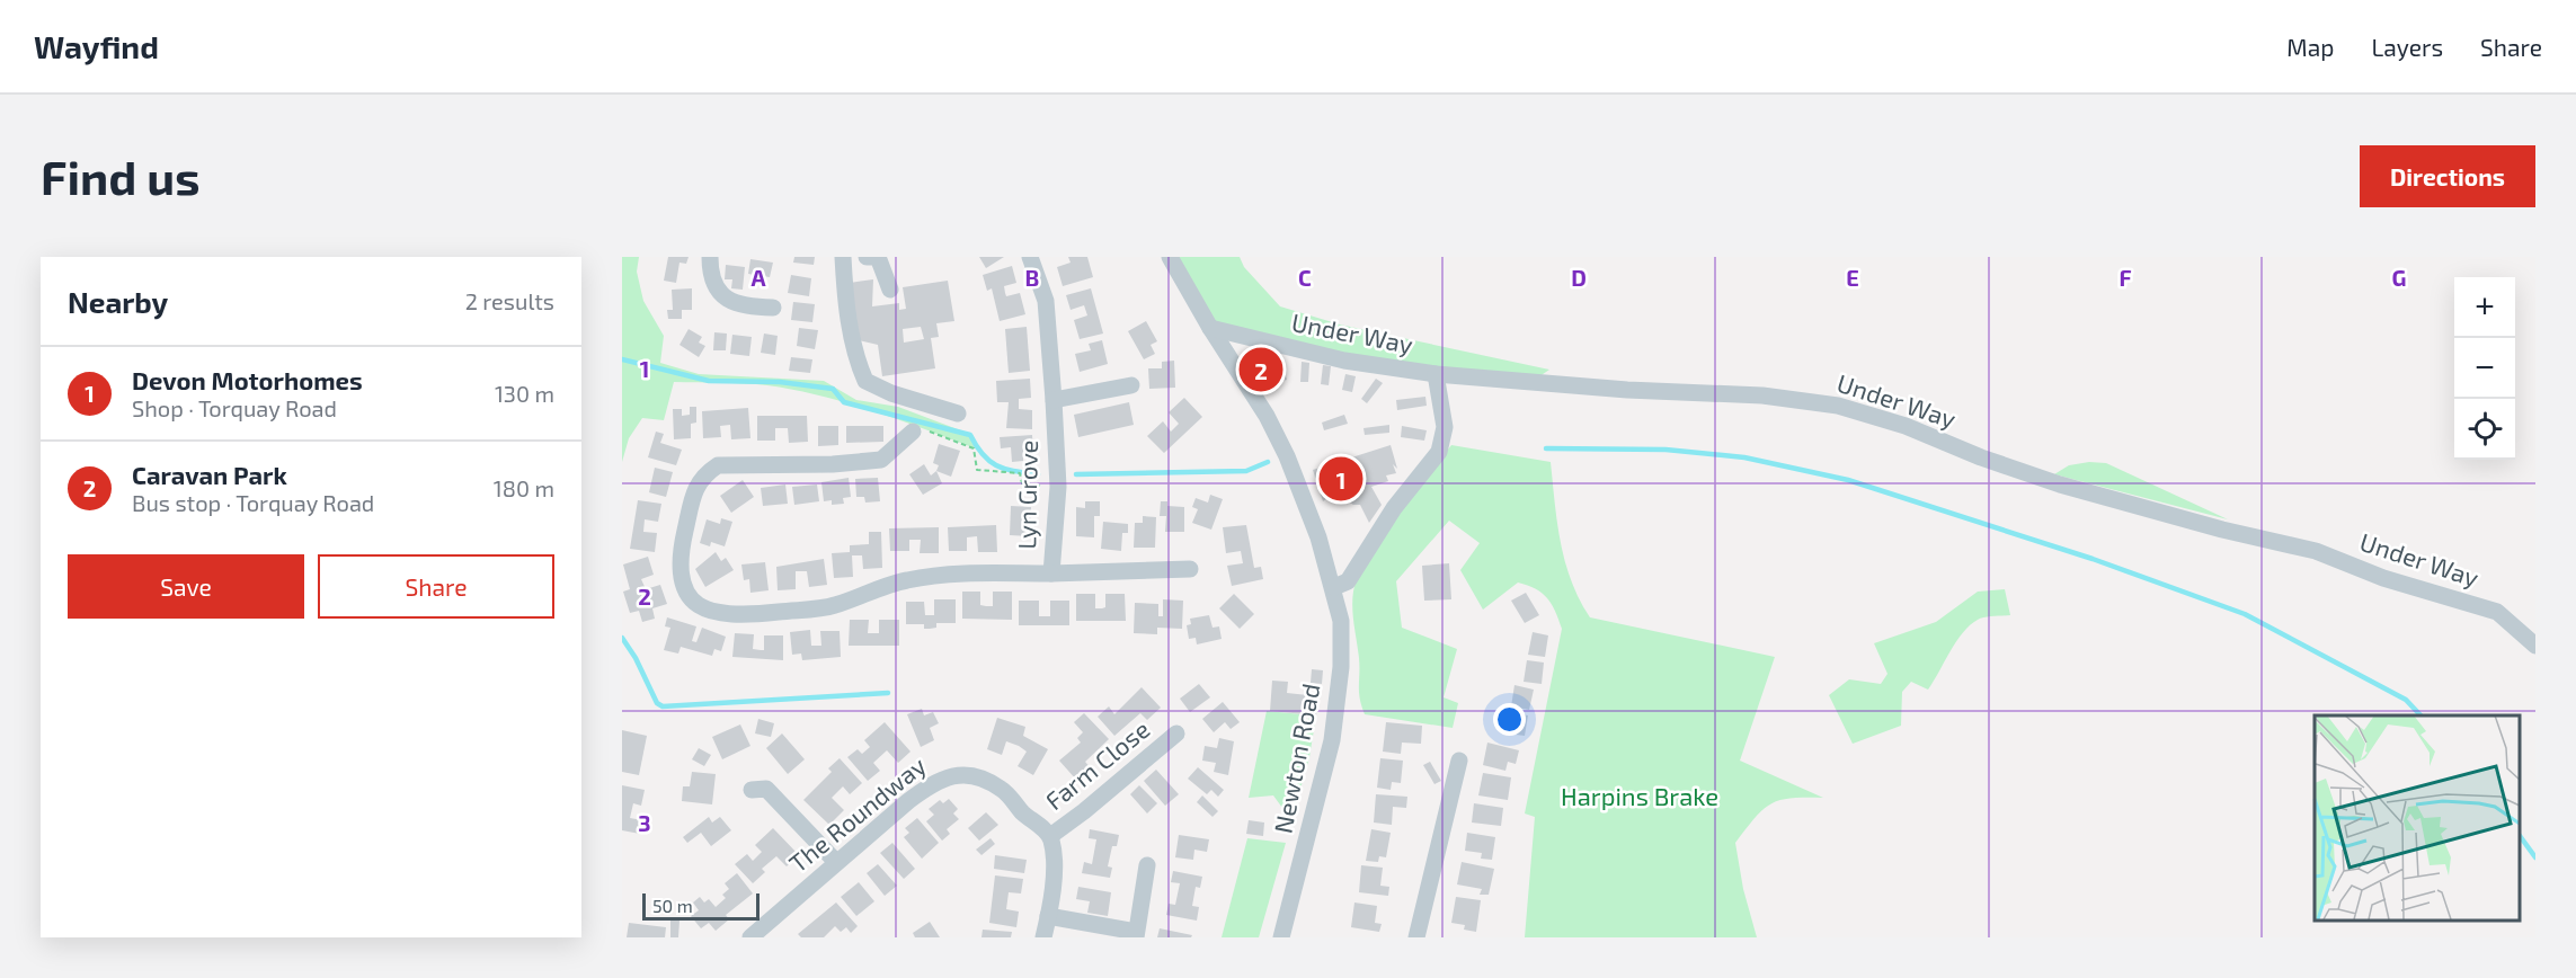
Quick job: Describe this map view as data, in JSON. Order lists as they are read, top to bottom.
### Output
{
  "streets": {
    "street": [
      "Under Way",
      "Lyn Grove",
      "Newton Road",
      "Farm Close",
      "The Roundway"
    ]
  },
  "crossings": [
    ["Under Way", "Newton Road"],
    ["Farm Close", "The Roundway"]
  ],
  "parks": ["Harpins Brake"],
  "scale_bar": "50 m",
  "page": {
    "header": "Wayfind",
    "nav": ["Map", "Layers", "Share"],
    "buttons": [
      "Directions",
      ["Save", "Share"]
    ],
    "title": "Find us",
    "heading": ["Nearby", "2 results"],
    "map_buttons": ["+", "−"],
    "list": [
      {
        "mark": "1",
        "name": "Devon Motorhomes",
        "note": "Shop · Torquay Road",
        "value": "130 m"
      },
      {
        "mark": "2",
        "name": "Caravan Park",
        "note": "Bus stop · Torquay Road",
        "value": "180 m"
      }
    ],
    "pins": ["2", "1"],
    "scale": "50 m"
  },
  "grid": {
    "columns": [
      "A",
      "B",
      "C",
      "D",
      "E",
      "F",
      "G"
    ],
    "rows": ["1", "2", "3"]
  }
}
